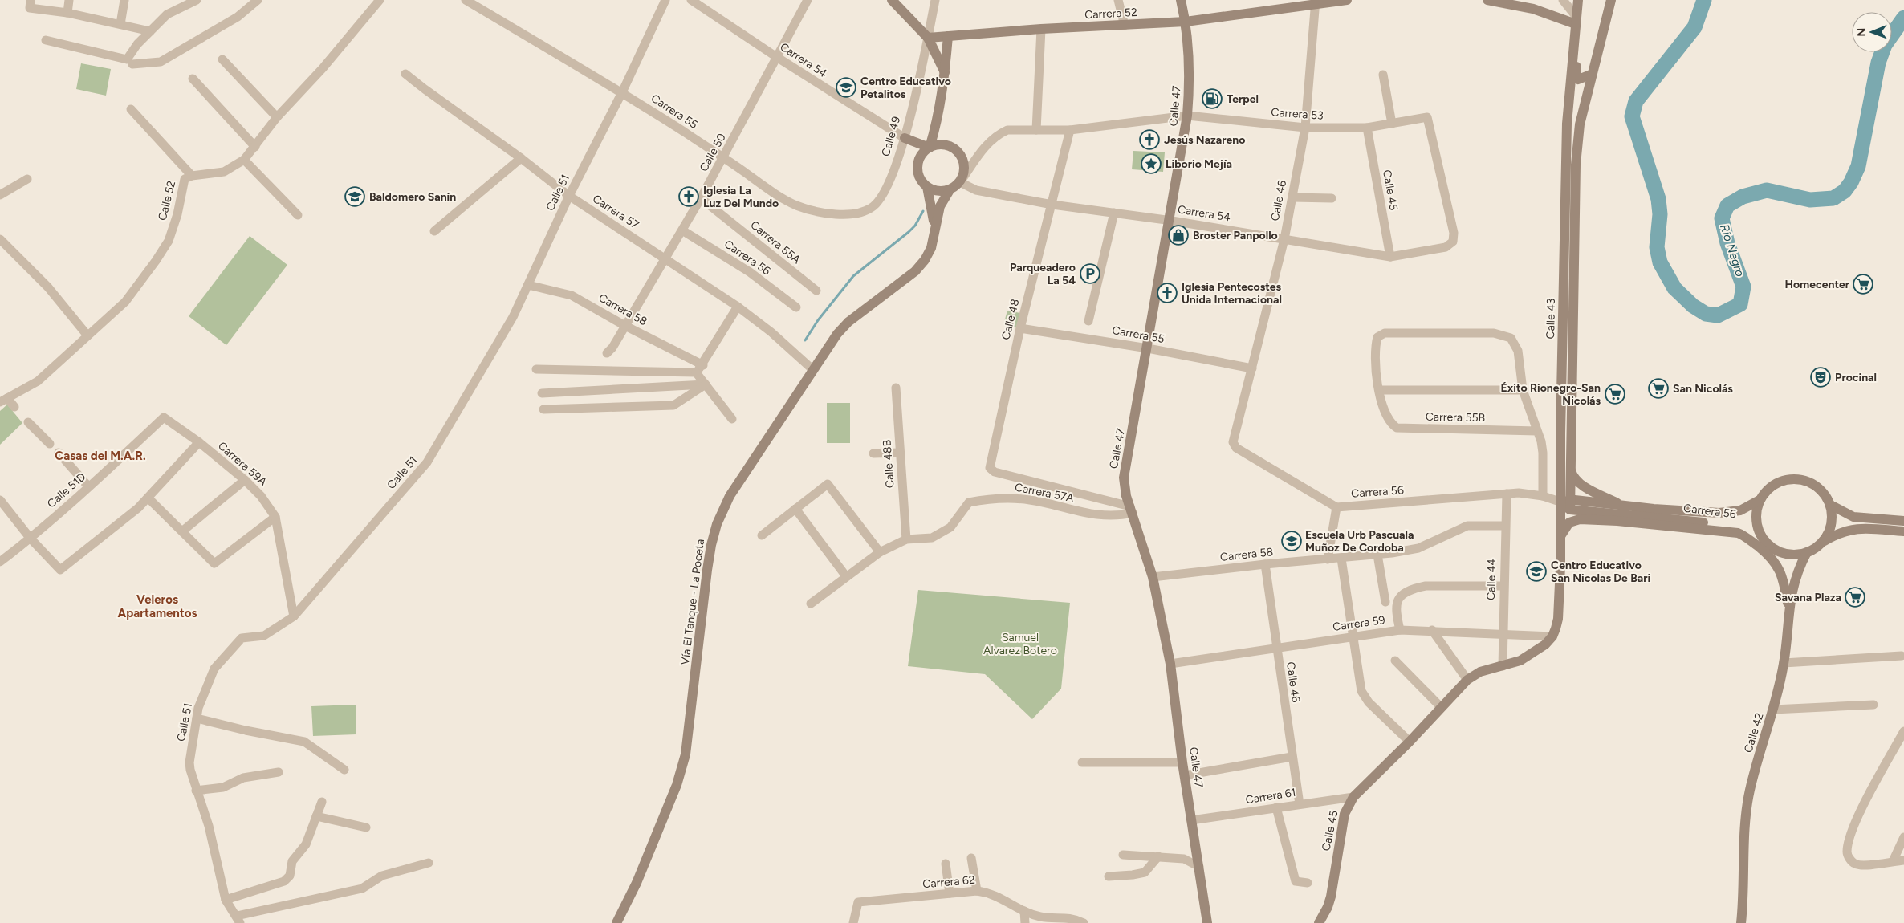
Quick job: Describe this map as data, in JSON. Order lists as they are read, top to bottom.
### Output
{
  "streets": {
    "street": [
      "Carrera 52",
      "Carrera 54",
      "Calle 47",
      "Carrera 55",
      "Carrera 53",
      "Calle 49",
      "Calle 50",
      "Calle 45",
      "Calle 51",
      "Calle 52",
      "Calle 46",
      "Carrera 57",
      "Carrera 55A",
      "Carrera 56",
      "Carrera 58",
      "Calle 43",
      "Calle 48",
      "Carrera 55B",
      "Carrera 59A",
      "Calle 48B",
      "Calle 51D",
      "Carrera 57A",
      "Calle 44",
      "Vía El Tanque - La Poceta",
      "Carrera 59",
      "Calle 42",
      "Carrera 61",
      "Carrera 62"
    ]
  },
  "crossings": [
    ["Carrera 52", "Calle 47"],
    ["Carrera 52", "Calle 49"],
    ["Carrera 52", "Calle 46"],
    ["Carrera 54", "Calle 47"],
    ["Carrera 54", "Carrera 53"],
    ["Carrera 54", "Calle 49"],
    ["Carrera 54", "Calle 50"],
    ["Carrera 54", "Calle 45"],
    ["Carrera 54", "Calle 46"],
    ["Carrera 54", "Calle 48"],
    ["Carrera 54", "Vía El Tanque - La Poceta"],
    ["Calle 47", "Carrera 55"],
    ["Calle 47", "Carrera 53"],
    ["Calle 47", "Carrera 58"],
    ["Calle 47", "Calle 48"],
    ["Calle 47", "Carrera 57A"],
    ["Calle 47", "Carrera 59"],
    ["Calle 47", "Carrera 61"],
    ["Carrera 55", "Calle 49"],
    ["Carrera 55", "Calle 50"],
    ["Carrera 55", "Calle 51"],
    ["Carrera 55", "Calle 46"],
    ["Carrera 55", "Calle 48"],
    ["Carrera 53", "Calle 45"],
    ["Carrera 53", "Calle 46"],
    ["Carrera 53", "Calle 48"],
    ["Carrera 53", "Vía El Tanque - La Poceta"],
    ["Calle 50", "Carrera 57"],
    ["Calle 50", "Carrera 55A"],
    ["Calle 50", "Carrera 56"],
    ["Calle 50", "Carrera 58"],
    ["Calle 45", "Calle 43"],
    ["Calle 45", "Calle 44"],
    ["Calle 45", "Carrera 59"],
    ["Calle 45", "Carrera 61"],
    ["Calle 51", "Carrera 57"],
    ["Calle 51", "Carrera 58"],
    ["Calle 51", "Carrera 59A"],
    ["Calle 46", "Carrera 56"],
    ["Calle 46", "Carrera 58"],
    ["Calle 46", "Carrera 59"],
    ["Calle 46", "Carrera 61"],
    ["Carrera 57", "Vía El Tanque - La Poceta"],
    ["Carrera 56", "Calle 43"],
    ["Carrera 56", "Calle 44"],
    ["Carrera 56", "Calle 42"],
    ["Carrera 58", "Calle 44"],
    ["Calle 43", "Carrera 59"],
    ["Calle 48", "Carrera 57A"],
    ["Carrera 59A", "Calle 51D"],
    ["Calle 48B", "Carrera 57A"],
    ["Calle 44", "Carrera 59"]
  ],
  "districts": ["Casas del M.A.R.", "Veleros Apartamentos"],
  "water": ["Río Negro"],
  "parks": ["Samuel Alvarez Botero"],
  "places": {
    "school or university": [
      "Centro Educativo Petalitos",
      "Baldomero Sanín",
      "Escuela Urb Pascuala Muñoz De Cordoba",
      "Centro Educativo San Nicolas De Bari"
    ],
    "fuel station": ["Terpel"],
    "church": ["Jesús Nazareno", "Iglesia La Luz Del Mundo", "Iglesia Pentecostes Unida Internacional"],
    "place": ["Liborio Mejía"],
    "shop": ["Broster Panpollo"],
    "parking": ["Parqueadero La 54"],
    "supermarket": [
      "Homecenter",
      "San Nicolás",
      "Éxito Rionegro-San Nicolás",
      "Savana Plaza"
    ],
    "theatre": ["Procinal"]
  },
  "north": "left"
}
